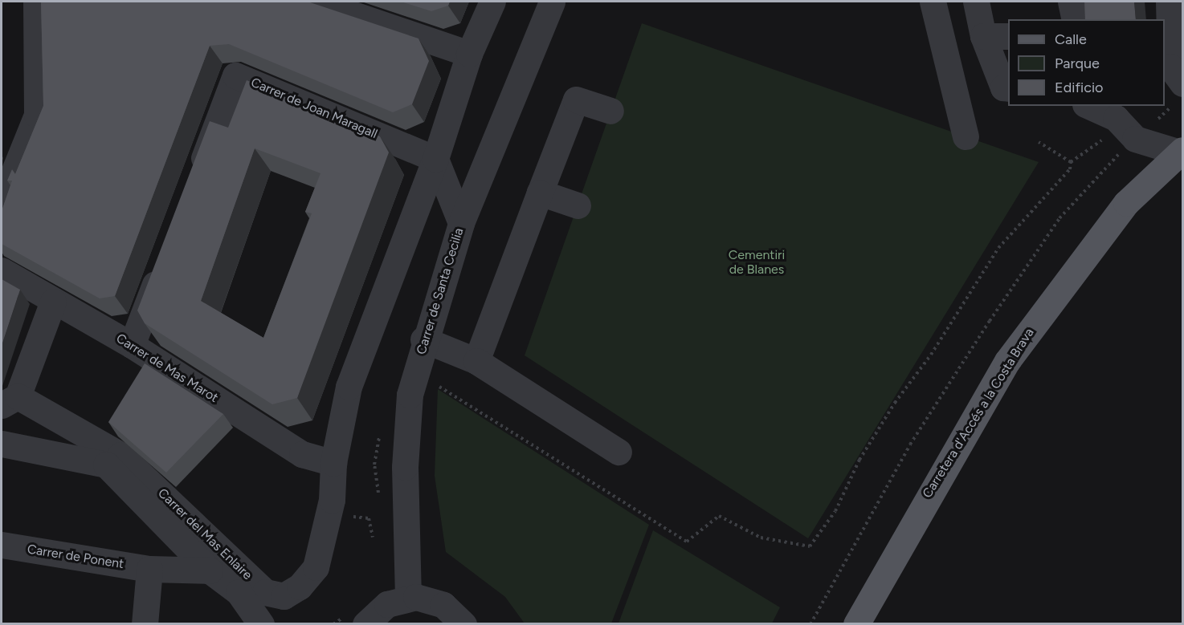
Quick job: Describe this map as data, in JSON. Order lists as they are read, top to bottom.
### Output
{
  "streets": {
    "main road": ["Carretera d'Accés a la Costa Brava"],
    "street": [
      "Carrer de Joan Maragall",
      "Carrer de Santa Cecilia",
      "Carrer de Mas Marot",
      "Carrer del Mas Enlaire",
      "Carrer de Ponent"
    ]
  },
  "crossings": [
    ["Carrer de Mas Marot", "Carrer del Mas Enlaire"],
    ["Carrer del Mas Enlaire", "Carrer de Ponent"]
  ],
  "parks": ["Cementiri de Blanes"],
  "legend": ["Calle", "Parque", "Edificio"]
}
